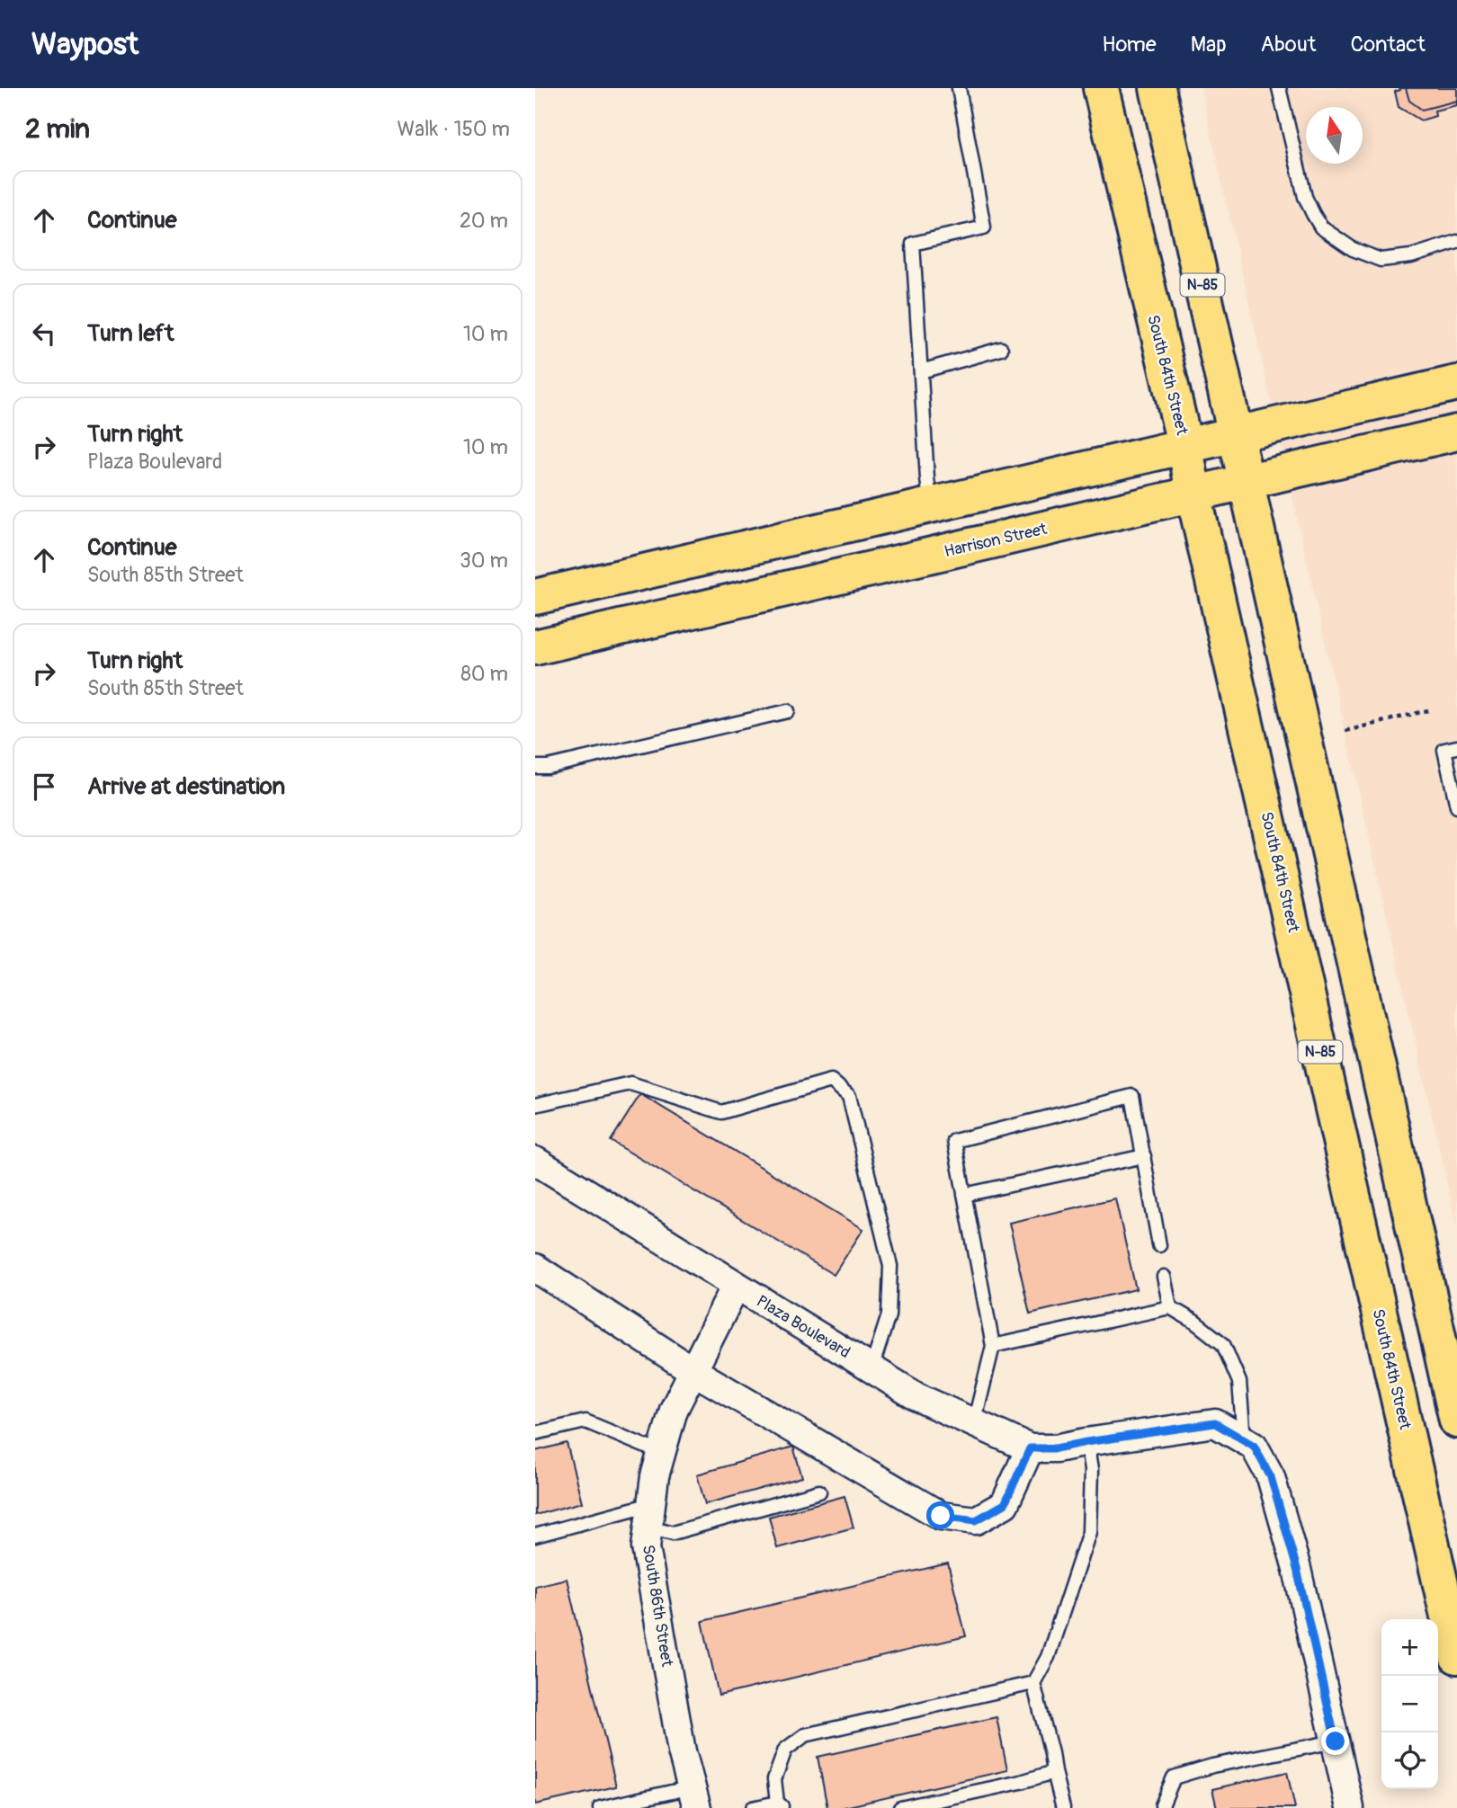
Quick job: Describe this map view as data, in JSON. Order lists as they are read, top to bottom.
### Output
{
  "streets": {
    "main road": ["N-85", "South 84th Street", "Harrison Street"],
    "street": ["Plaza Boulevard", "South 86th Street"]
  },
  "crossings": [
    ["N-85", "Harrison Street"],
    ["South 84th Street", "Harrison Street"],
    ["Plaza Boulevard", "South 86th Street"]
  ],
  "north": "top",
  "page": {
    "header": "Waypost",
    "nav": [
      "Home",
      "Map",
      "About",
      "Contact"
    ],
    "heading": ["2 min", "Walk · 150 m"],
    "list": [
      ["Continue", "20 m"],
      ["Turn left", "10 m"],
      ["Turn right", "Plaza Boulevard", "10 m"],
      ["Continue", "South 85th Street", "30 m"],
      ["Turn right", "South 85th Street", "80 m"],
      "Arrive at destination"
    ],
    "map_buttons": ["+", "−"]
  }
}
